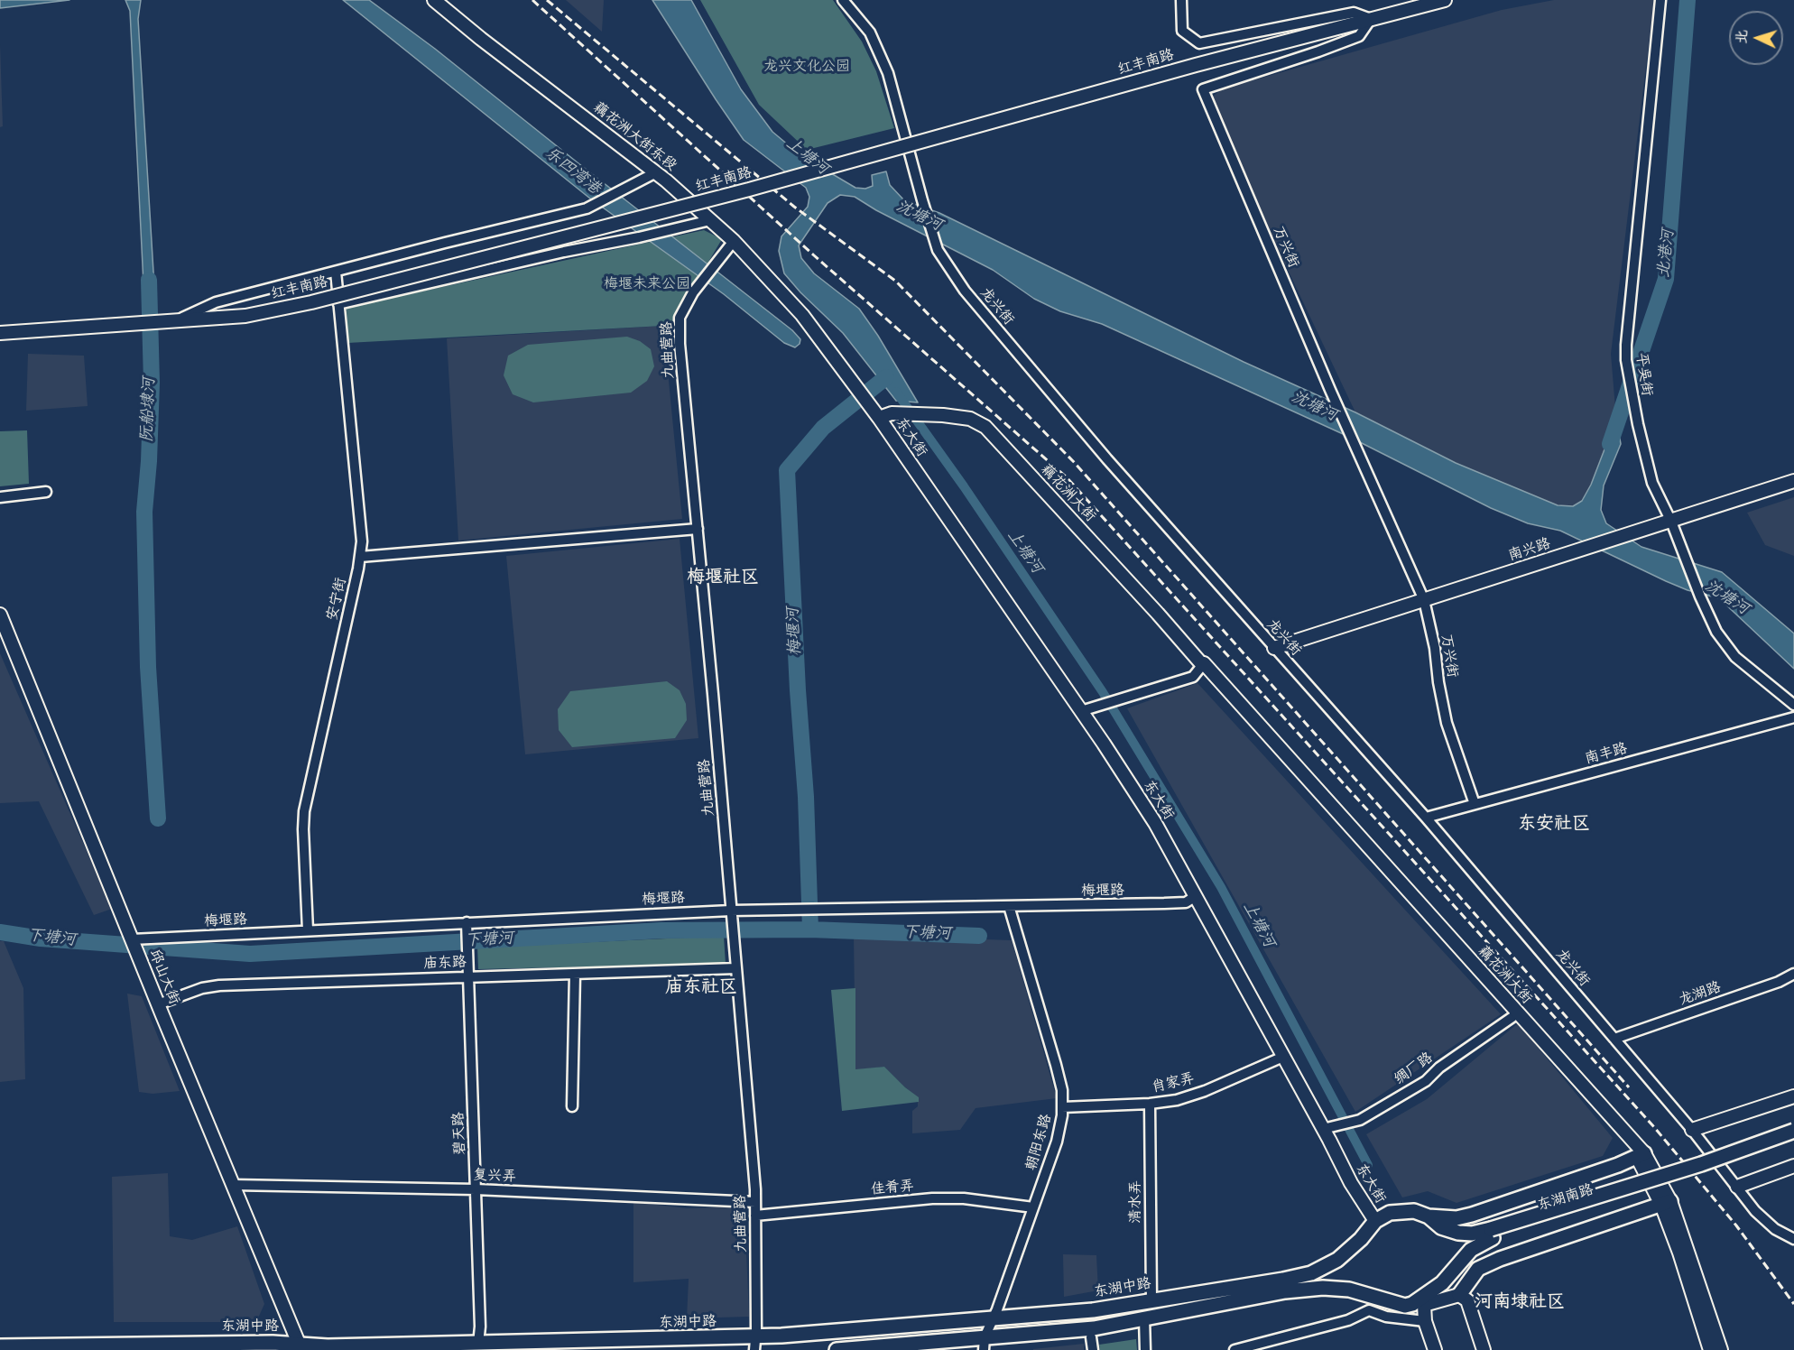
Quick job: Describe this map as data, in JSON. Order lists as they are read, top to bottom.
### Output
{
  "streets": {
    "main road": ["东湖南路", "东湖中路"],
    "street": [
      "红丰南路",
      "藕花洲大街东段",
      "万兴街",
      "龙兴街",
      "九曲营路",
      "平吴街",
      "东大街",
      "藕花洲大街",
      "南兴路",
      "安宁街",
      "南丰路",
      "梅堰路",
      "庙东路",
      "邱山大街",
      "龙湖路",
      "绸厂路",
      "肖家弄",
      "碧天路",
      "朝阳东路",
      "复兴弄",
      "佳肴弄",
      "清水弄"
    ]
  },
  "crossings": [
    ["红丰南路", "万兴街"],
    ["藕花洲大街东段", "九曲营路"],
    ["藕花洲大街东段", "东大街"],
    ["藕花洲大街东段", "藕花洲大街"],
    ["万兴街", "南兴路"],
    ["万兴街", "南丰路"],
    ["龙兴街", "南兴路"],
    ["龙兴街", "南丰路"],
    ["龙兴街", "龙湖路"],
    ["九曲营路", "梅堰路"],
    ["九曲营路", "庙东路"],
    ["九曲营路", "复兴弄"],
    ["九曲营路", "佳肴弄"],
    ["九曲营路", "东湖中路"],
    ["平吴街", "南兴路"],
    ["东大街", "藕花洲大街"],
    ["东大街", "梅堰路"],
    ["东大街", "绸厂路"],
    ["东大街", "肖家弄"],
    ["东大街", "东湖中路"],
    ["藕花洲大街", "绸厂路"],
    ["安宁街", "梅堰路"],
    ["梅堰路", "邱山大街"],
    ["梅堰路", "碧天路"],
    ["梅堰路", "朝阳东路"],
    ["庙东路", "邱山大街"],
    ["庙东路", "碧天路"],
    ["邱山大街", "复兴弄"],
    ["邱山大街", "东湖中路"],
    ["肖家弄", "朝阳东路"],
    ["肖家弄", "清水弄"],
    ["碧天路", "复兴弄"],
    ["碧天路", "东湖中路"],
    ["朝阳东路", "佳肴弄"],
    ["朝阳东路", "东湖中路"],
    ["清水弄", "东湖中路"]
  ],
  "districts": [
    "梅堰社区",
    "东安社区",
    "庙东社区",
    "河南埭社区"
  ],
  "water": [
    "上塘河",
    "乐四湾港",
    "沈塘河",
    "北港河",
    "阮船埭河",
    "梅堰河",
    "下塘河"
  ],
  "parks": ["龙兴文化公园", "梅堰未来公园"],
  "north": "left"
}
